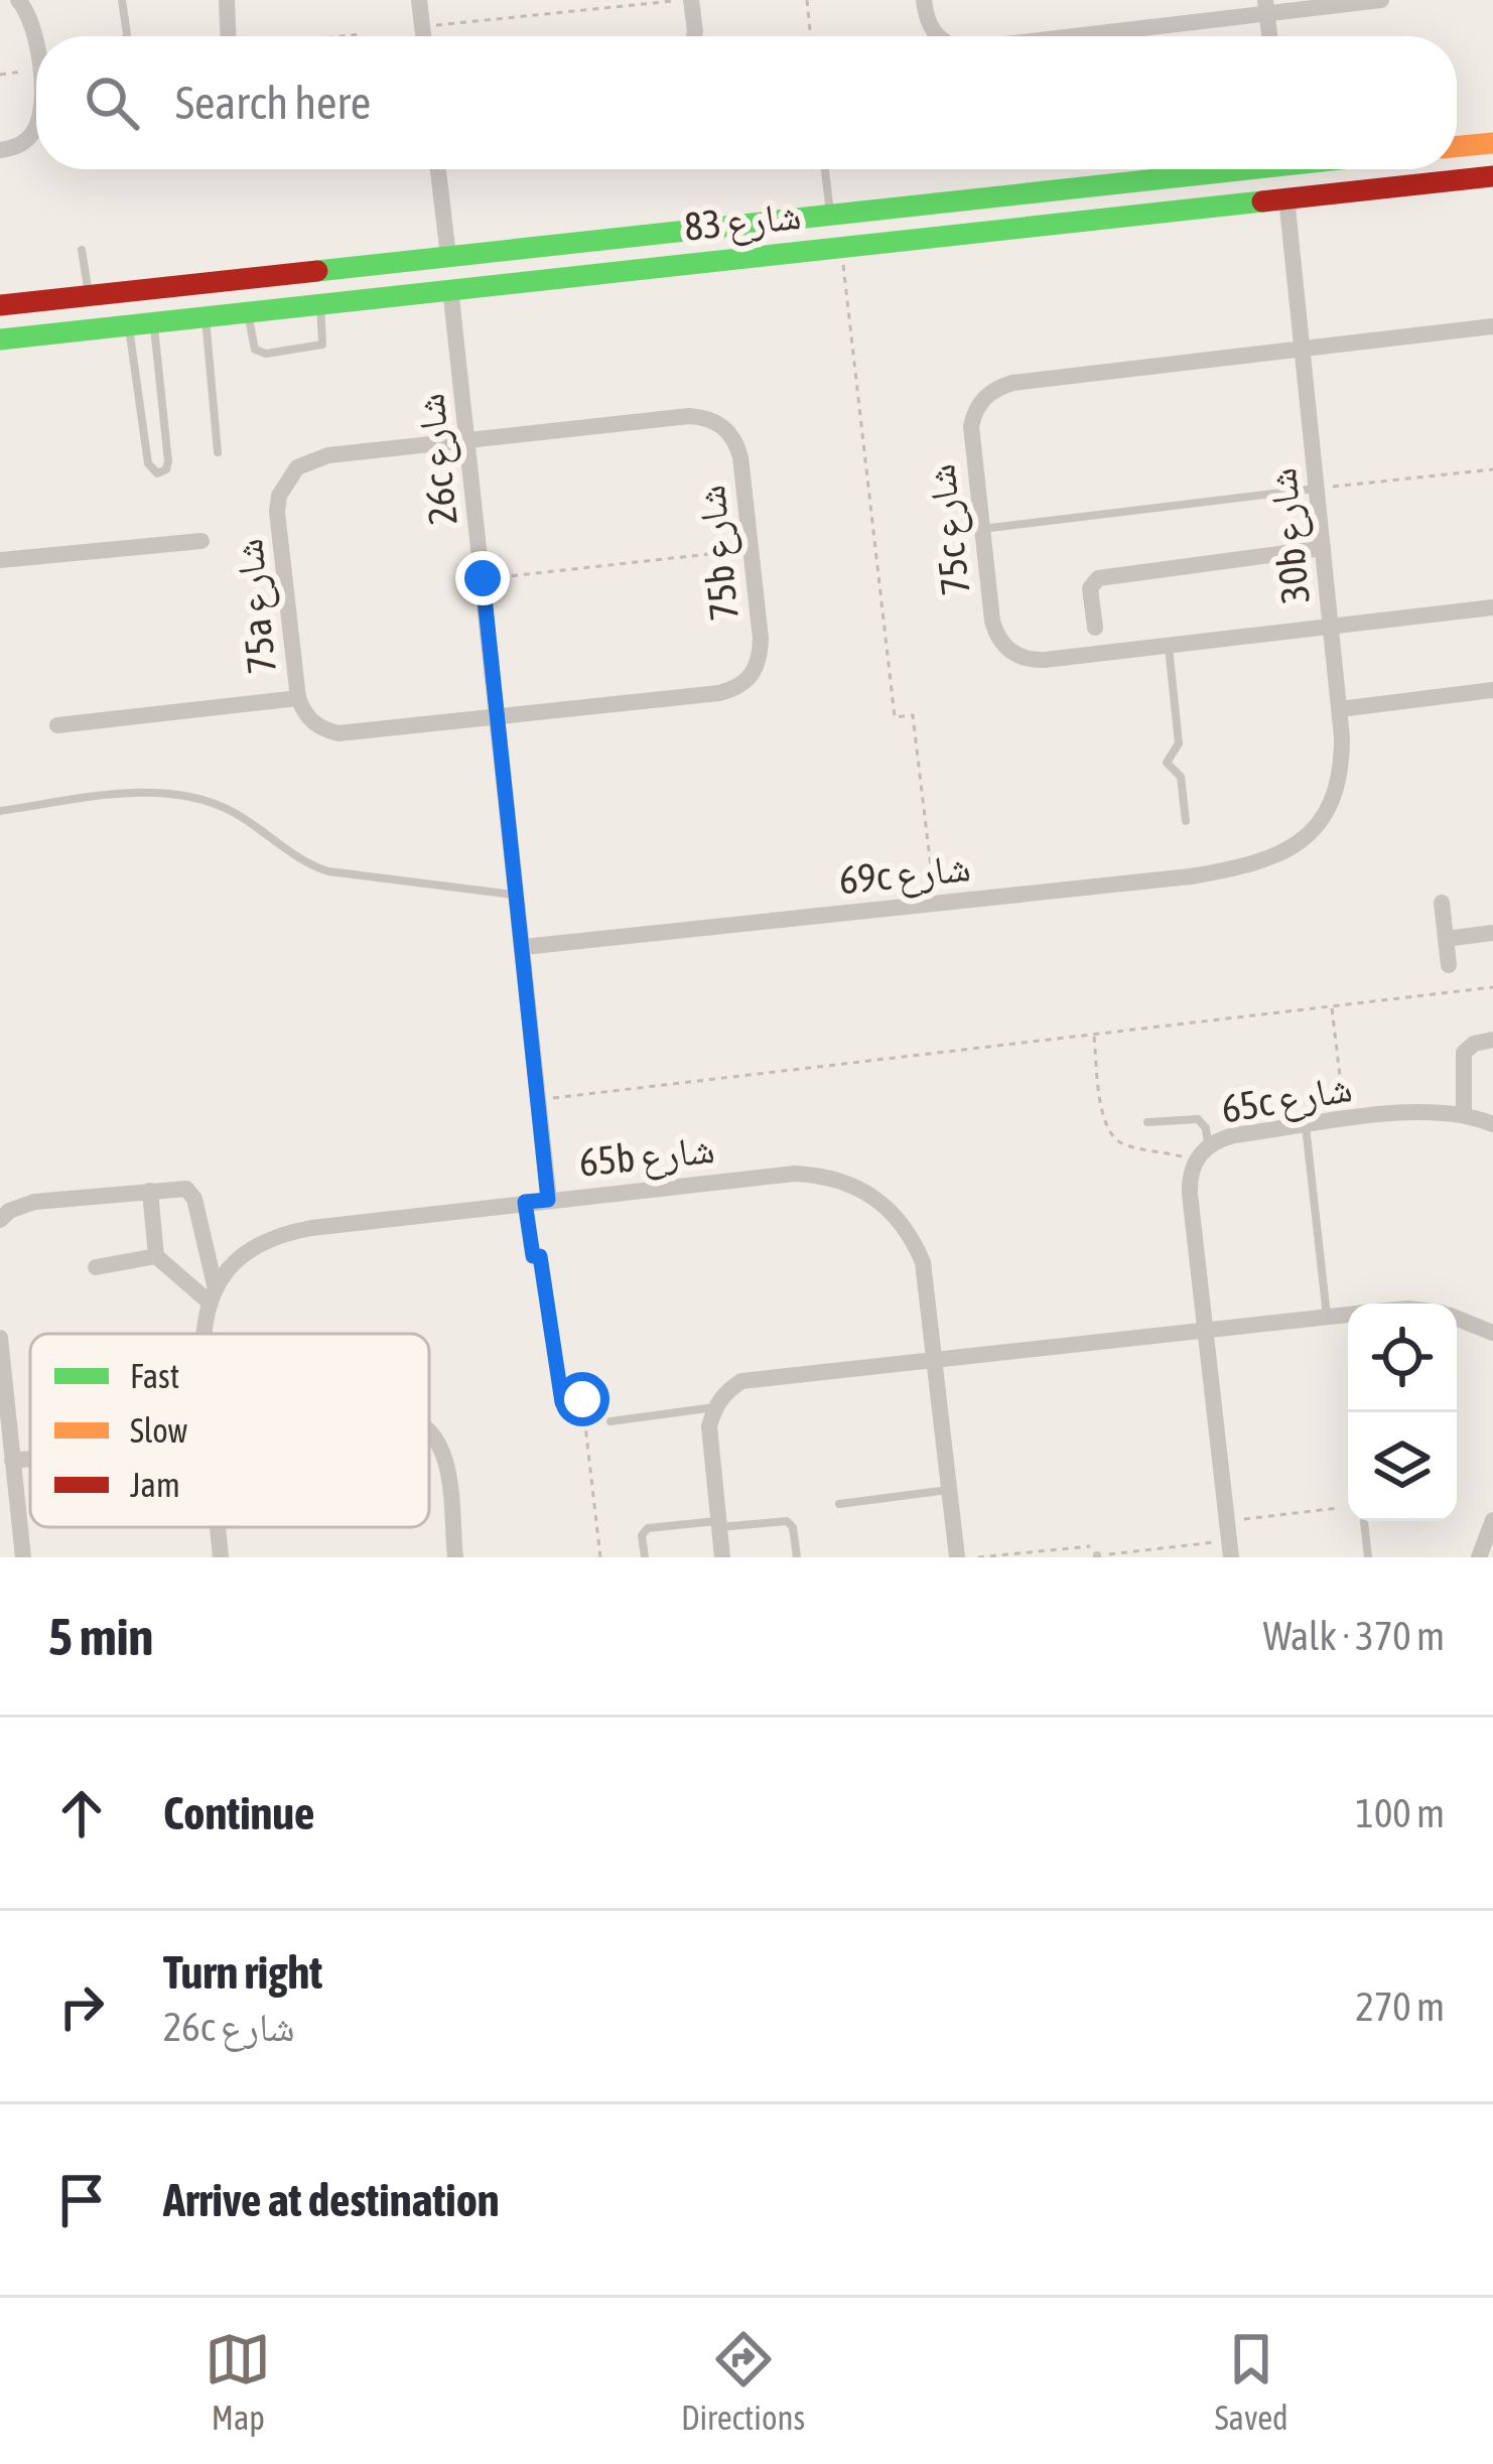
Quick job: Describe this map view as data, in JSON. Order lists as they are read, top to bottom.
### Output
{
  "streets": {
    "street": [
      "شارع 83",
      "26c شارع",
      "75c شارع",
      "30b شارع",
      "75b شارع",
      "75a شارع",
      "69c شارع",
      "65c شارع",
      "65b شارع"
    ]
  },
  "crossings": [
    ["شارع 83", "26c شارع"],
    ["شارع 83", "30b شارع"],
    ["26c شارع", "75b شارع"],
    ["26c شارع", "75a شارع"],
    ["26c شارع", "69c شارع"],
    ["26c شارع", "65b شارع"],
    ["75c شارع", "30b شارع"],
    ["30b شارع", "69c شارع"],
    ["75b شارع", "75a شارع"]
  ],
  "legend": ["Fast", "Slow", "Jam"],
  "page": {
    "search": "Search here",
    "heading": ["5 min", "Walk · 370 m"],
    "list": [
      ["Continue", "100 m"],
      ["Turn right", "26c شارع", "270 m"],
      "Arrive at destination"
    ],
    "nav": ["Map", "Directions", "Saved"]
  }
}
